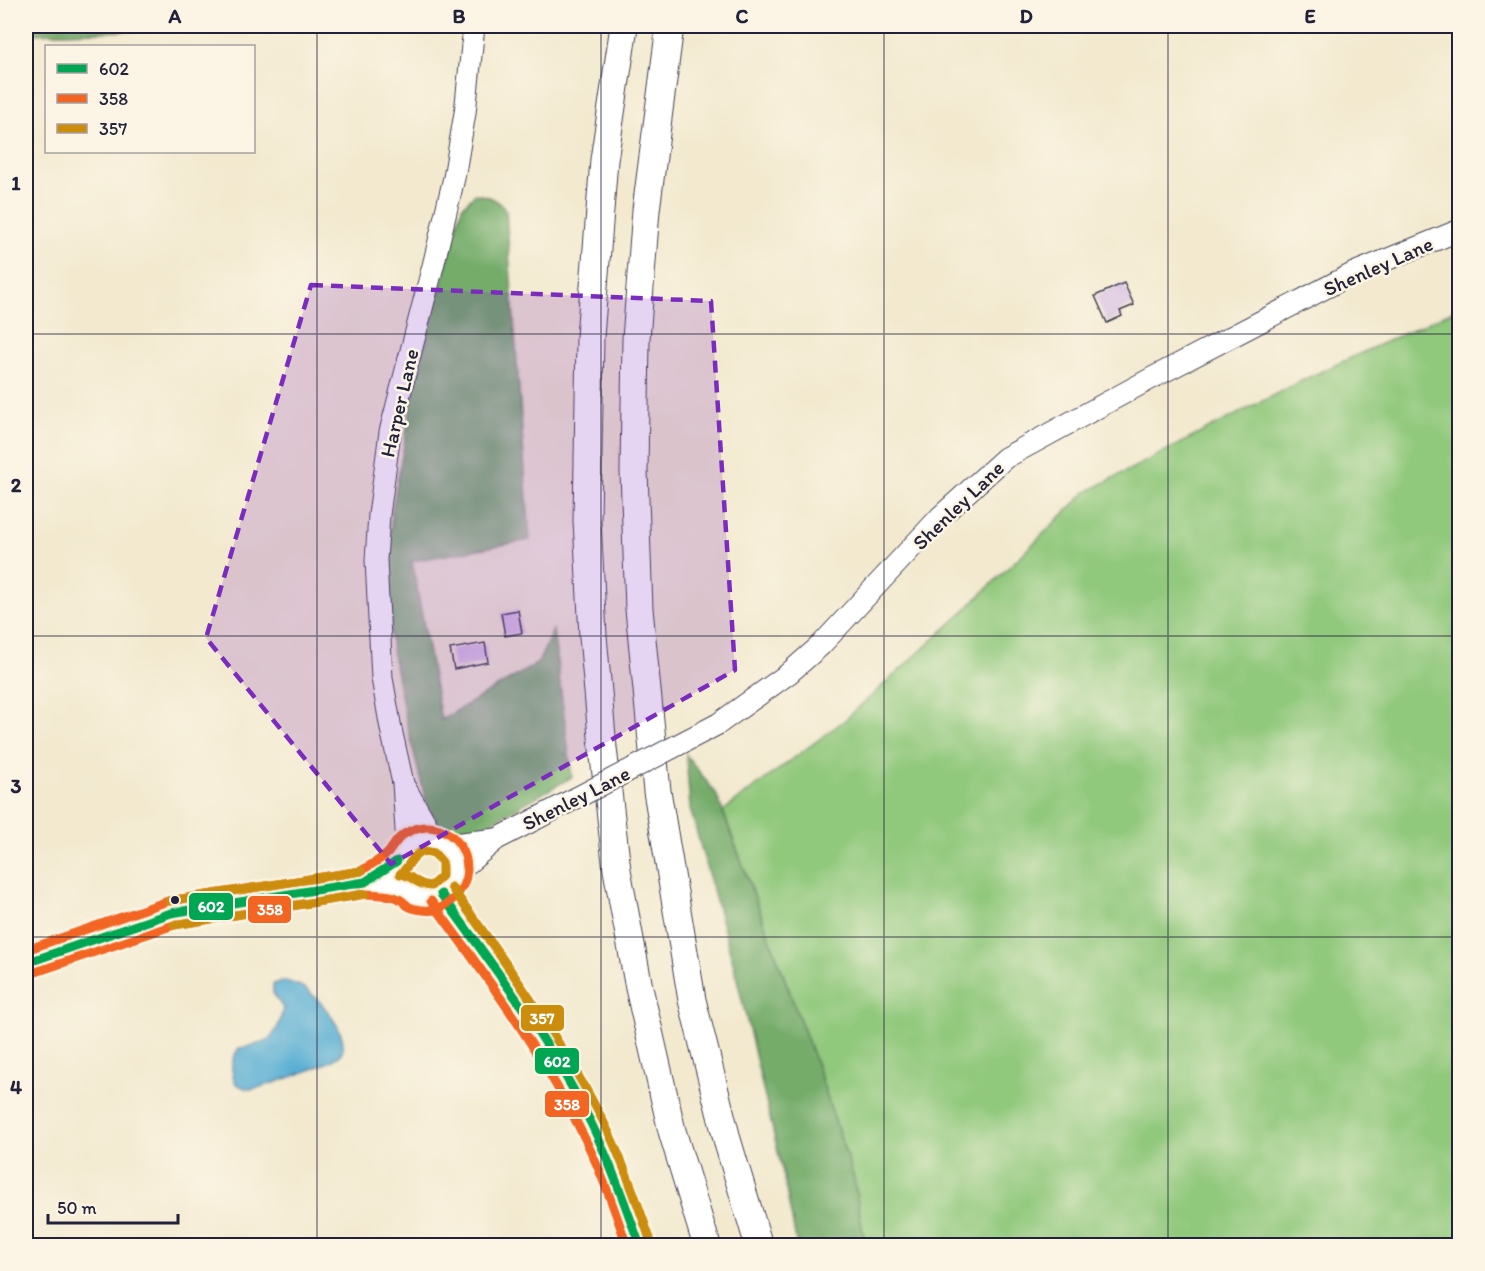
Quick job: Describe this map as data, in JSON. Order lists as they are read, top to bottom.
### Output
{
  "streets": {
    "main road": ["Shenley Lane", "Harper Lane"]
  },
  "crossings": [
    ["Shenley Lane", "Harper Lane"]
  ],
  "lines": ["transit line 358", "transit line 357", "transit line 602"],
  "legend": ["602", "358", "357"],
  "scale_bar": "50 m",
  "grid": {
    "columns": [
      "A",
      "B",
      "C",
      "D",
      "E"
    ],
    "rows": [
      "1",
      "2",
      "3",
      "4"
    ]
  }
}
